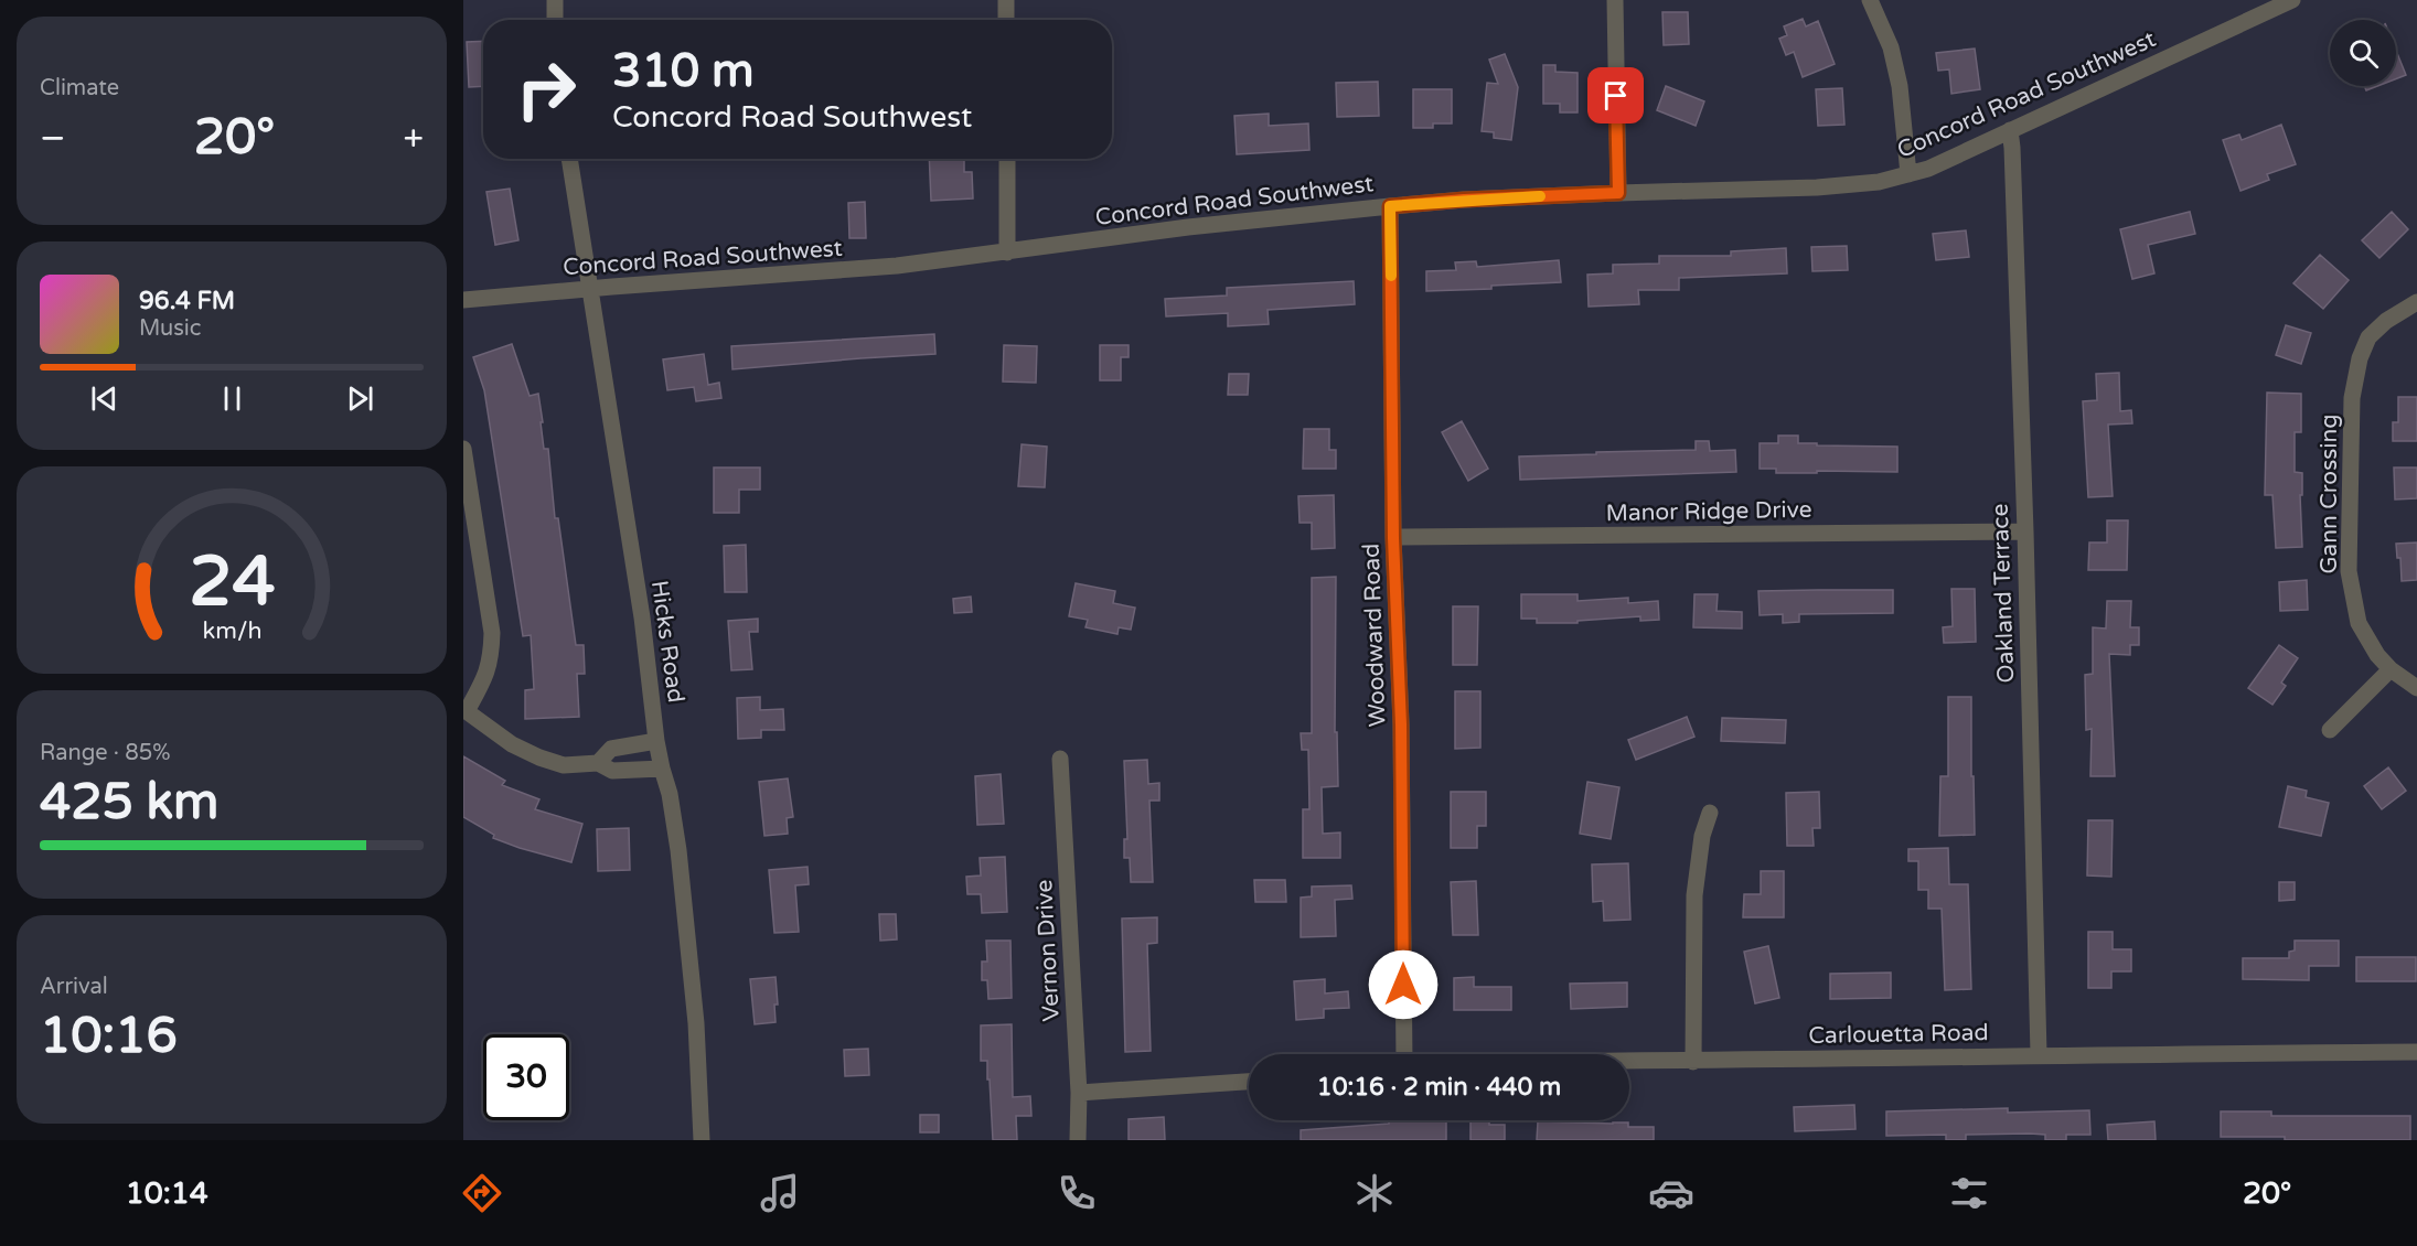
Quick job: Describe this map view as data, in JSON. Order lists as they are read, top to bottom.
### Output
{
  "streets": {
    "street": [
      "Concord Road Southwest",
      "Gann Crossing",
      "Manor Ridge Drive",
      "Oakland Terrace",
      "Woodward Road",
      "Hicks Road",
      "Vernon Drive",
      "Carlouetta Road"
    ]
  },
  "crossings": [
    ["Concord Road Southwest", "Oakland Terrace"],
    ["Concord Road Southwest", "Woodward Road"],
    ["Concord Road Southwest", "Hicks Road"],
    ["Manor Ridge Drive", "Oakland Terrace"],
    ["Manor Ridge Drive", "Woodward Road"],
    ["Oakland Terrace", "Carlouetta Road"]
  ],
  "page": {
    "tile": [
      "Climate",
      ["Range · 85%", "425 km"],
      ["Arrival", "10:16"]
    ],
    "turn": ["310 m", "Concord Road Southwest"],
    "heat": ["−", "20°", "+"],
    "song": ["96.4 FM", "Music"],
    "limit": "30",
    "trip": "10:16 · 2 min · 440 m",
    "tabs": ["10:14", "20°"],
    "gauge": ["24", "km/h"]
  }
}
